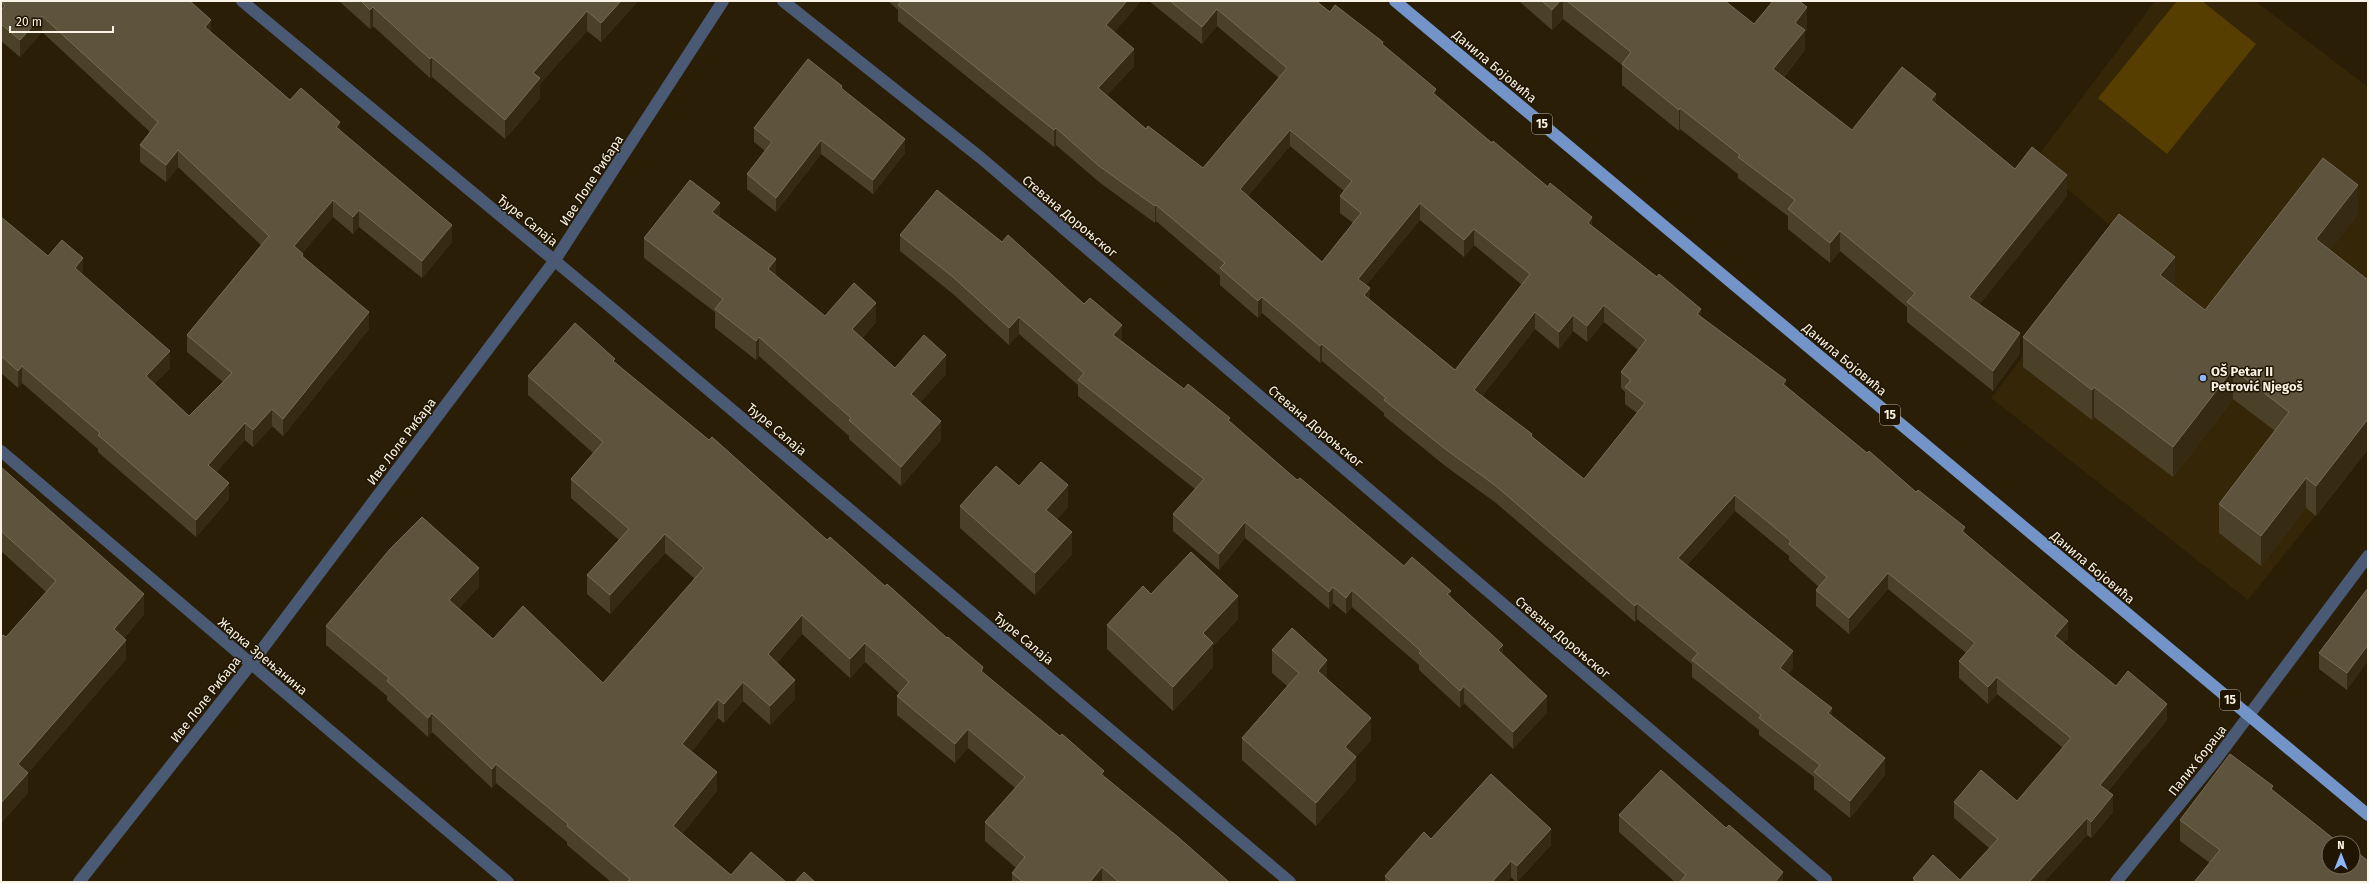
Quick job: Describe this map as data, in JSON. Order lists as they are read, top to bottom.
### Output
{
  "streets": {
    "main road": ["Данила Бојовића", "15"],
    "street": [
      "Иве Лоле Рибара",
      "Стевана Дороњског",
      "Ђуре Салаја",
      "Жарка Зрењанина",
      "Палих бораца"
    ]
  },
  "crossings": [
    ["Данила Бојовића", "Палих бораца"],
    ["Иве Лоле Рибара", "Ђуре Салаја"],
    ["Иве Лоле Рибара", "Жарка Зрењанина"]
  ],
  "places": ["OŠ Petar II Petrović Njegoš"],
  "scale_bar": "20 m",
  "north": "top"
}
